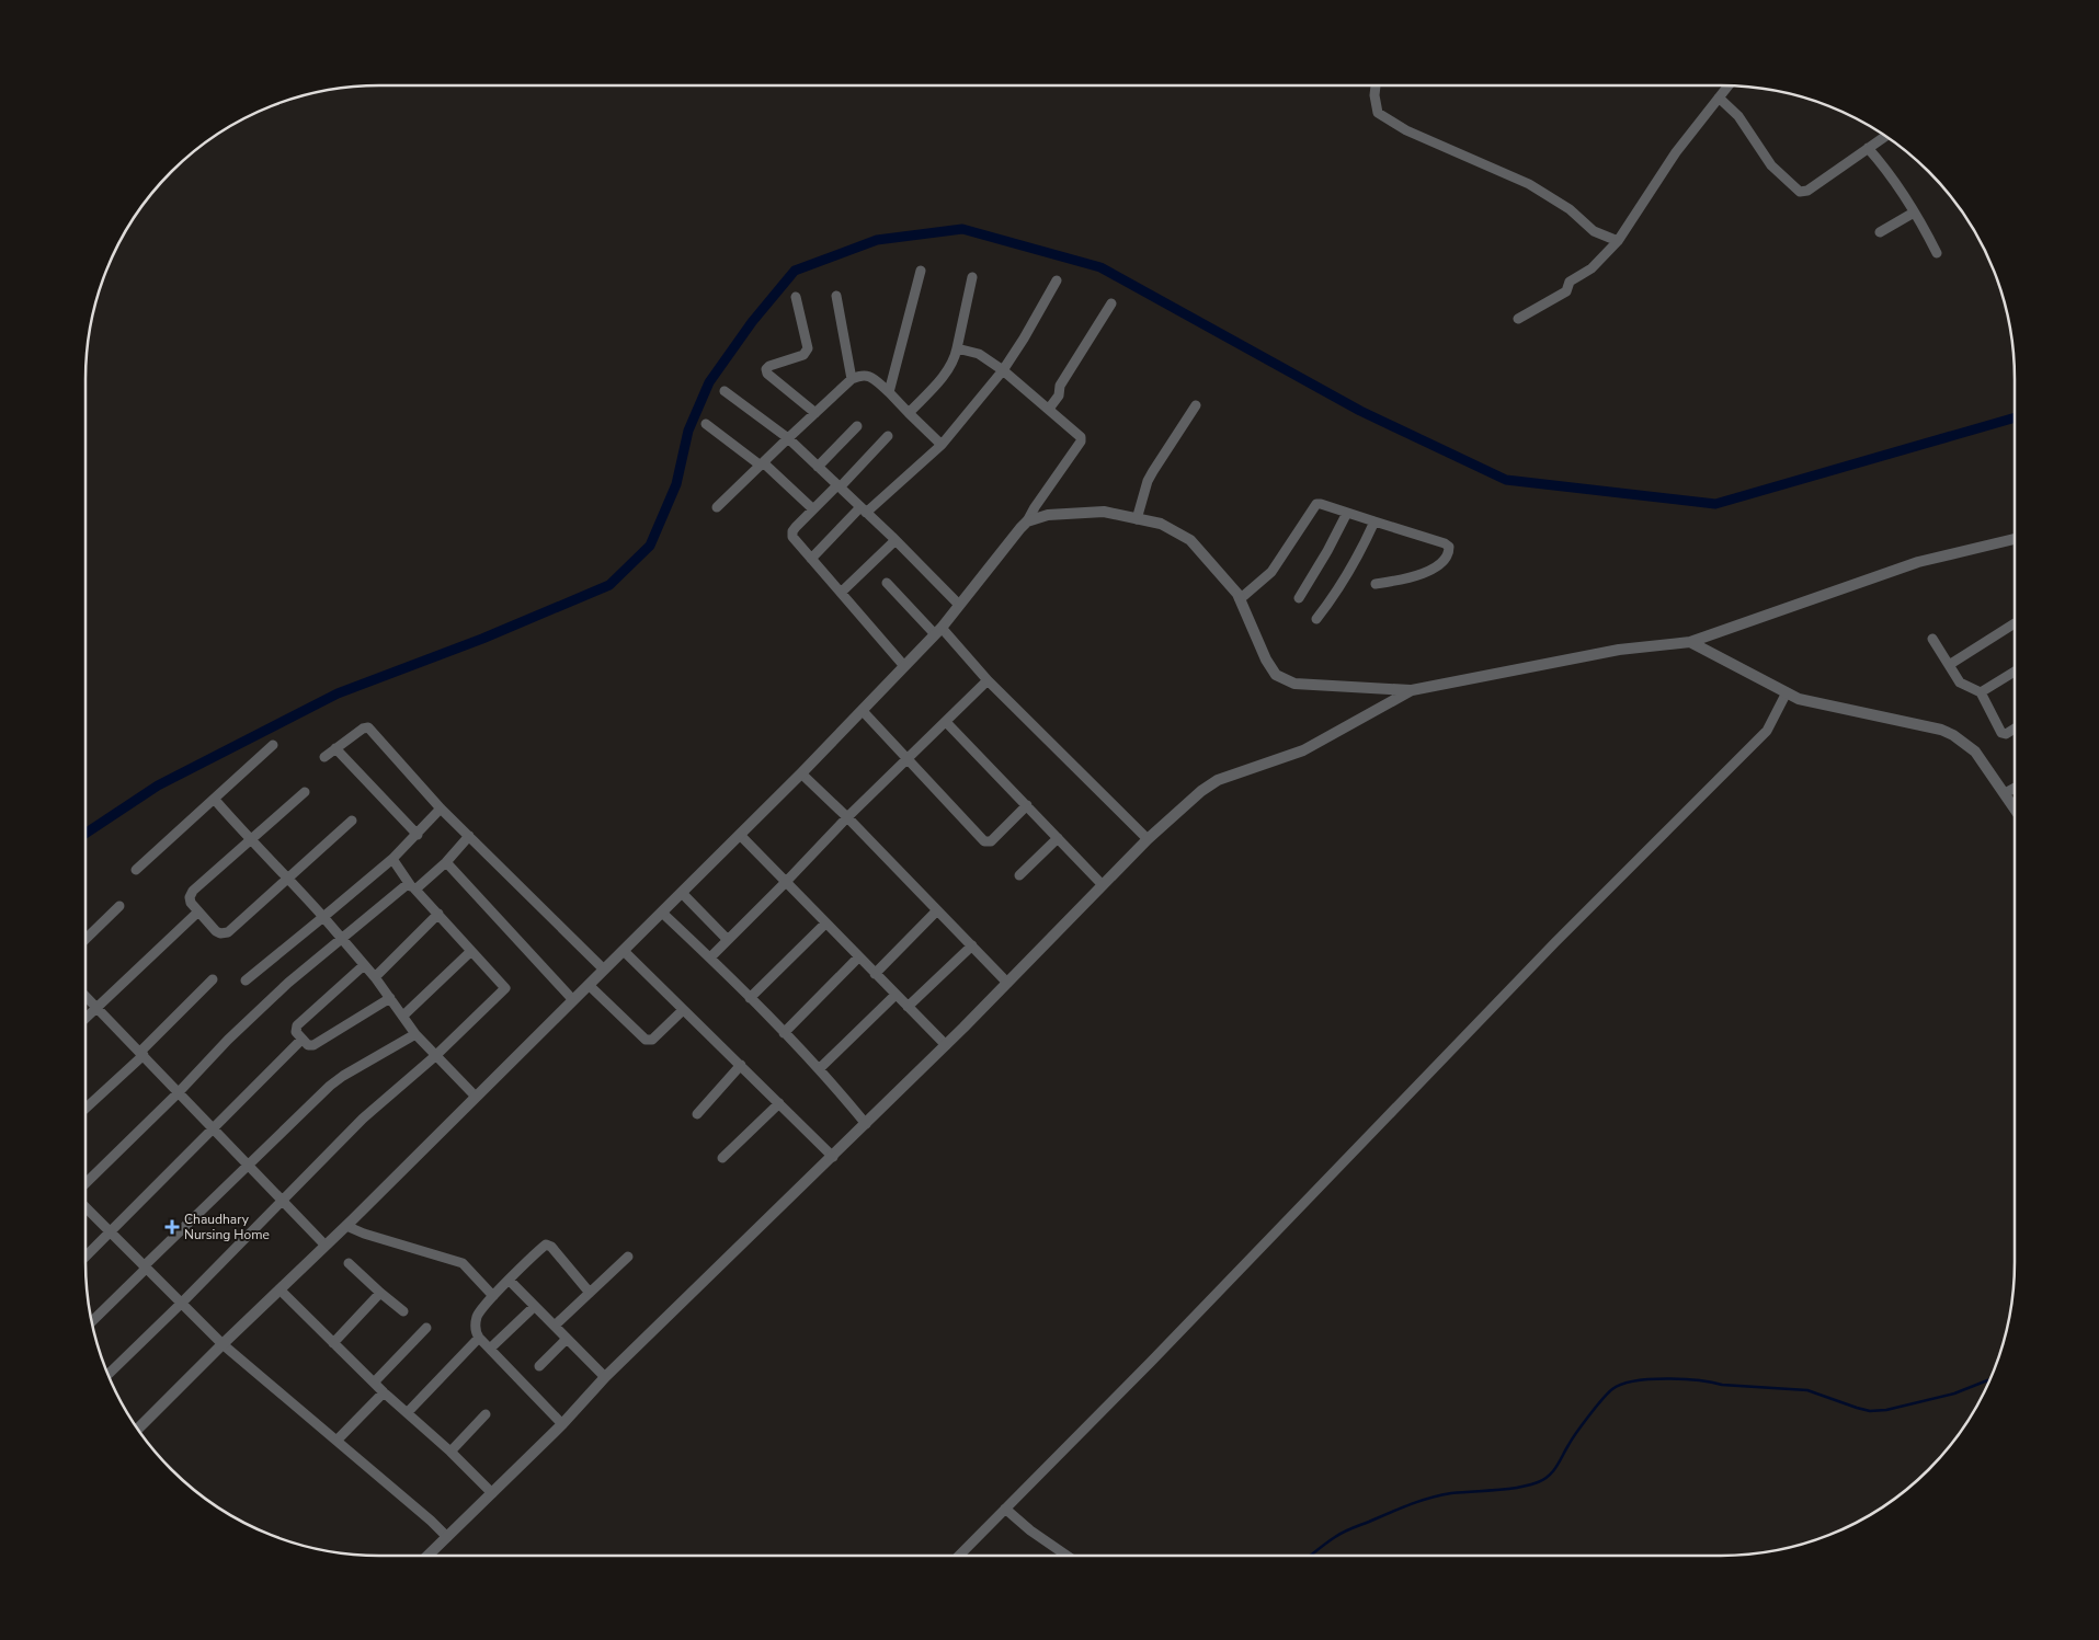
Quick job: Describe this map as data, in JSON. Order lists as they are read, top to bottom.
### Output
{
  "places": {
    "health": ["Chaudhary Nursing Home"]
  }
}
